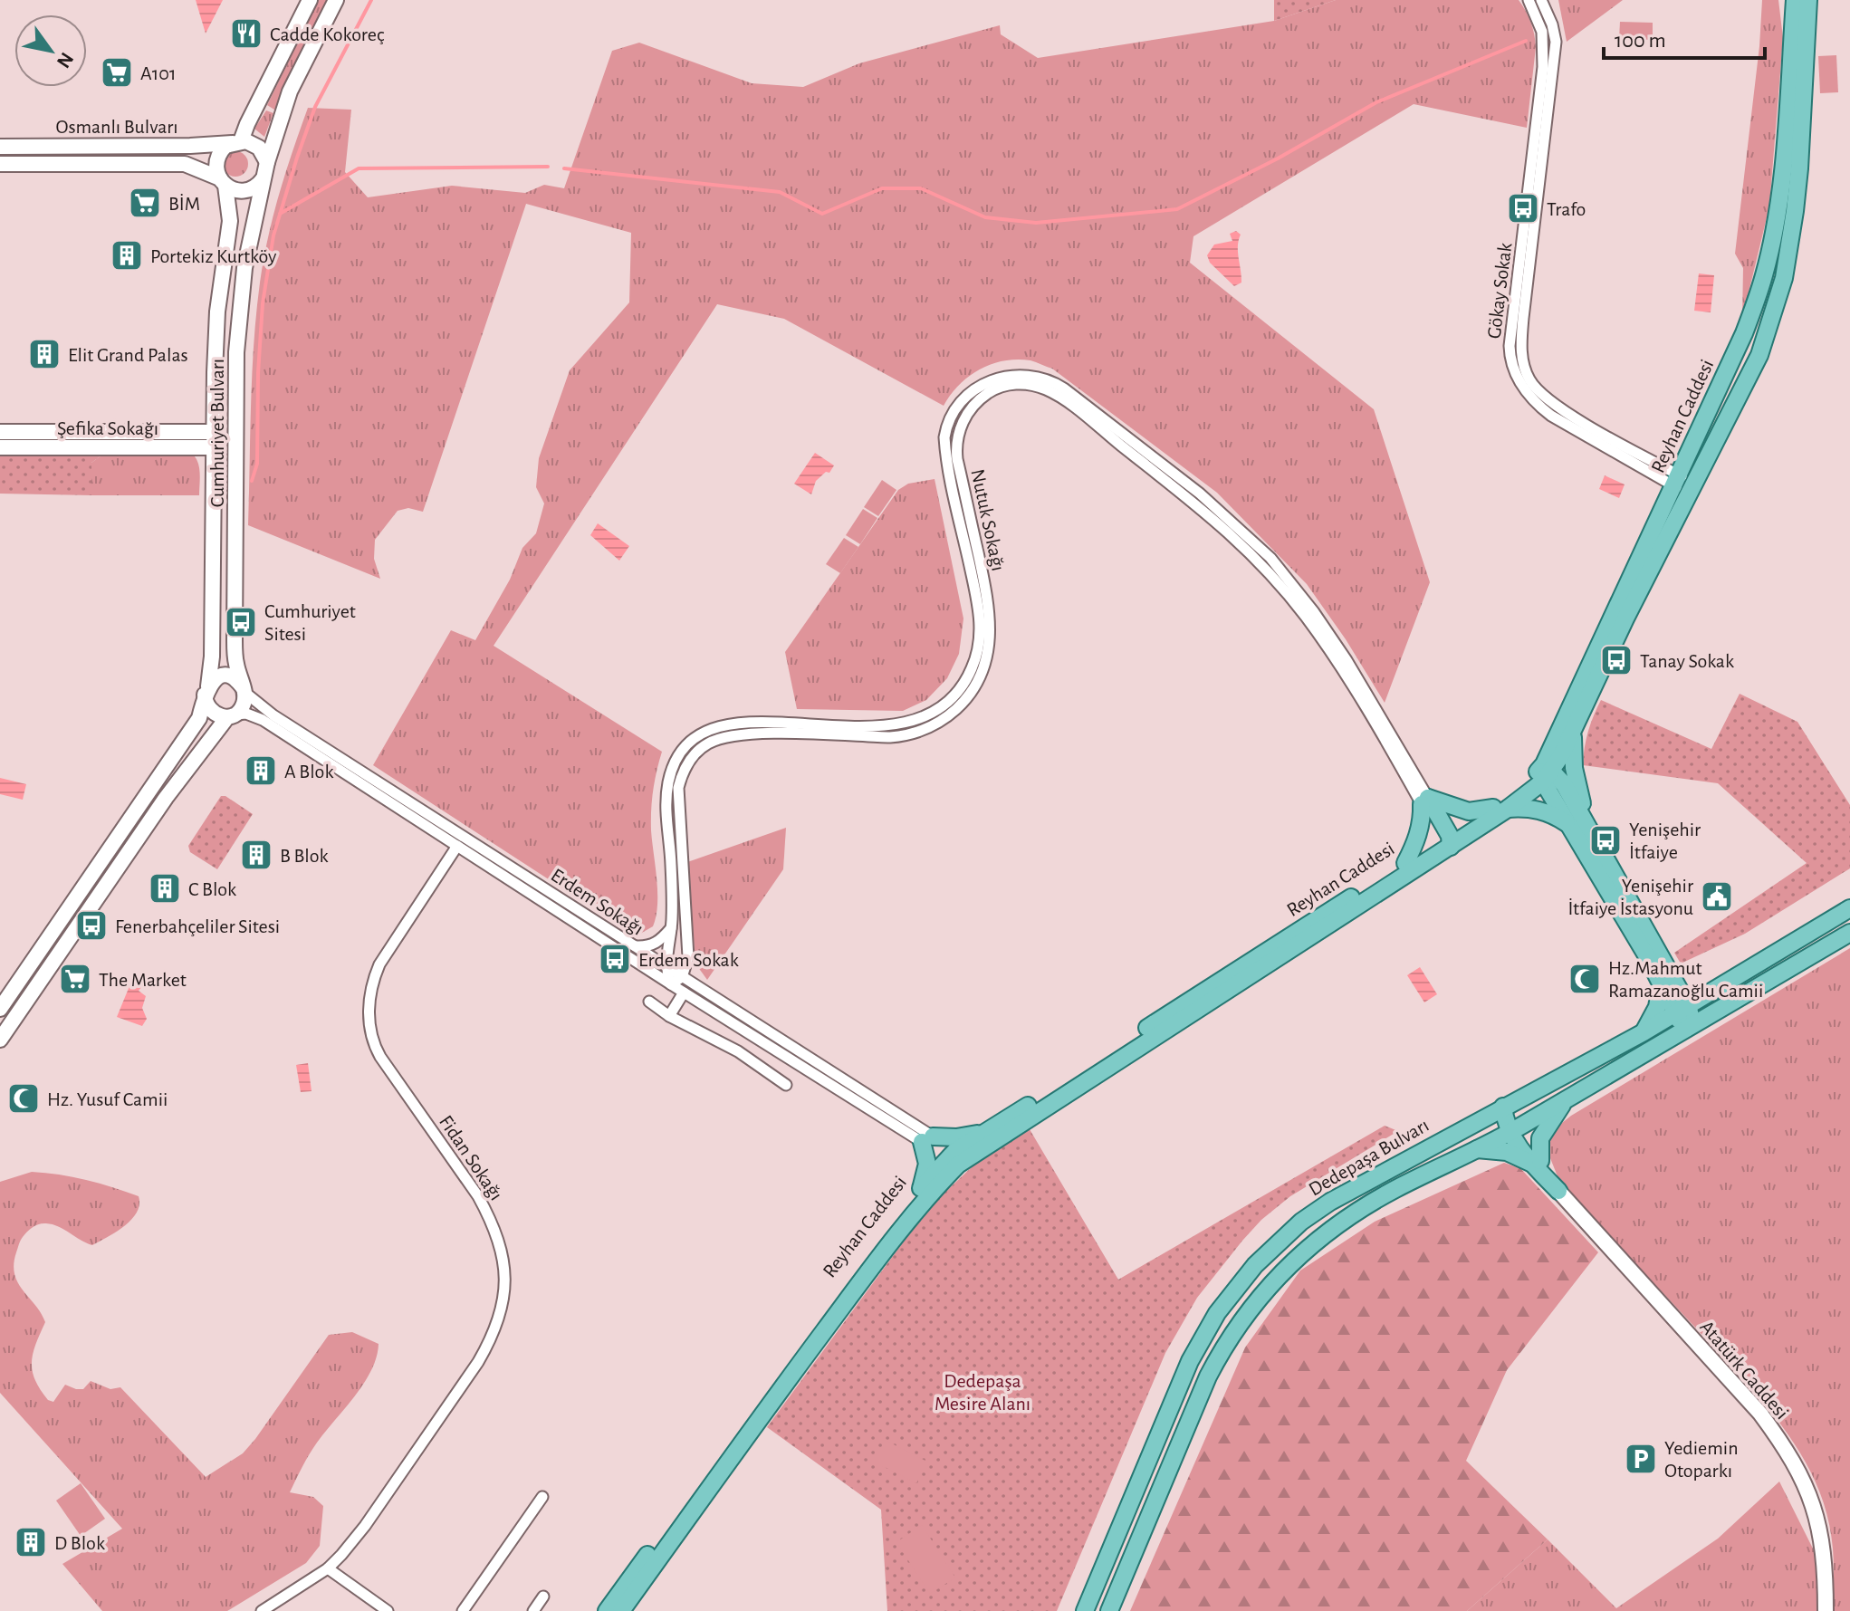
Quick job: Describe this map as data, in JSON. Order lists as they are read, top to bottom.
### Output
{
  "streets": {
    "main road": ["Reyhan Caddesi", "Dedepaşa Bulvarı"],
    "street": [
      "Osmanlı Bulvarı",
      "Gökay Sokak",
      "Şefika Sokağı",
      "Cumhuriyet Bulvarı",
      "Nutuk Sokağı",
      "Erdem Sokağı",
      "Fidan Sokağı",
      "Atatürk Caddesi"
    ]
  },
  "crossings": [
    ["Osmanlı Bulvarı", "Cumhuriyet Bulvarı"],
    ["Gökay Sokak", "Reyhan Caddesi"],
    ["Şefika Sokağı", "Cumhuriyet Bulvarı"],
    ["Cumhuriyet Bulvarı", "Erdem Sokağı"],
    ["Nutuk Sokağı", "Erdem Sokağı"],
    ["Erdem Sokağı", "Fidan Sokağı"]
  ],
  "parks": ["Dedepaşa Mesire Alanı"],
  "places": {
    "restaurant": ["Cadde Kokoreç"],
    "supermarket": ["A101", "BİM", "The Market"],
    "bus stop": [
      "Trafo",
      "Cumhuriyet Sitesi",
      "Tanay Sokak",
      "Yenişehir İtfaiye",
      "Fenerbahçeliler Sitesi",
      "Erdem Sokak"
    ],
    "building": [
      "Portekiz Kurtköy",
      "Elit Grand Palas",
      "A Blok",
      "B Blok",
      "C Blok",
      "D Blok"
    ],
    "public building": ["Yenişehir İtfaiye İstasyonu"],
    "mosque": ["Hz.Mahmut Ramazanoğlu Camii", "Hz. Yusuf Camii"],
    "parking": ["Yediemin Otoparkı"]
  },
  "scale_bar": "100 m",
  "north": "bottom right"
}
